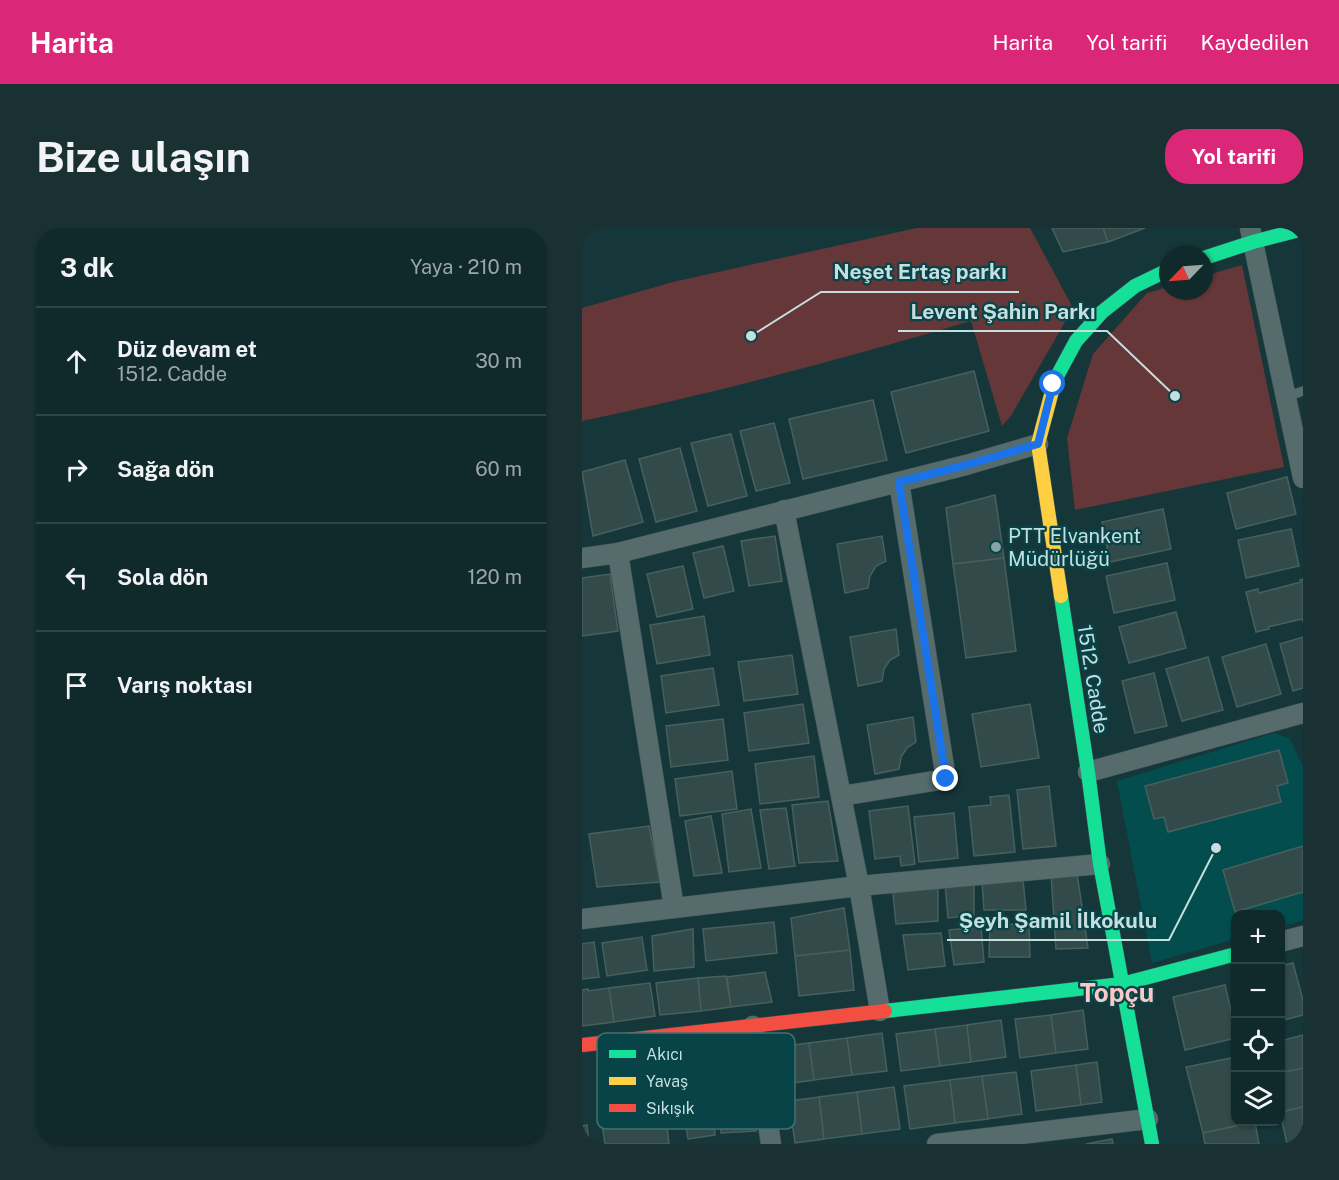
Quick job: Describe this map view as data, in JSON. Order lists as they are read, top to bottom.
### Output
{
  "streets": {
    "street": ["1512. Cadde"]
  },
  "districts": ["Topçu"],
  "places": [
    "Neşet Ertaş parkı",
    "Levent Şahin Parkı",
    "PTT Elvankent Müdürlüğü",
    "Şeyh Şamil İlkokulu"
  ],
  "legend": ["Akıcı", "Yavaş", "Sıkışık"],
  "north": "bottom left",
  "page": {
    "header": "Harita",
    "nav": ["Harita", "Yol tarifi", "Kaydedilen"],
    "buttons": "Yol tarifi",
    "title": "Bize ulaşın",
    "heading": ["3 dk", "Yaya · 210 m"],
    "list": [
      ["Düz devam et", "1512. Cadde", "30 m"],
      ["Sağa dön", "60 m"],
      ["Sola dön", "120 m"],
      "Varış noktası"
    ],
    "map_buttons": ["+", "−"]
  }
}
